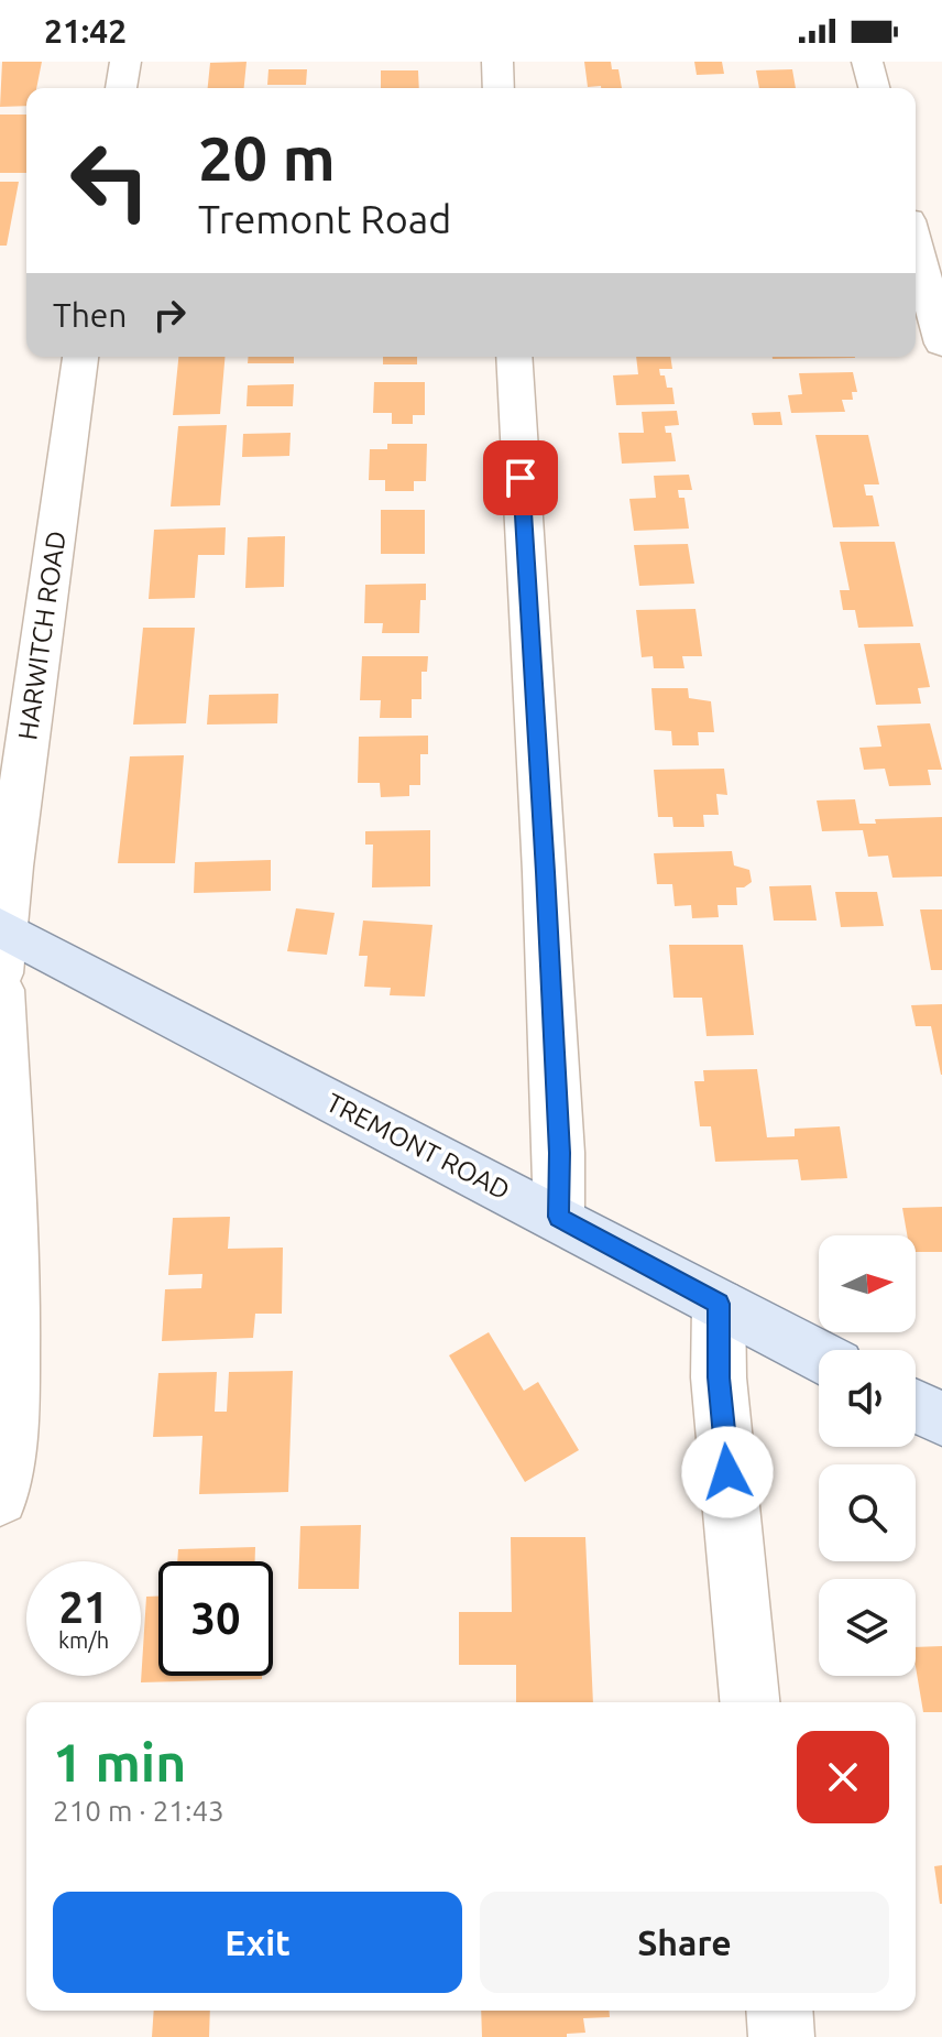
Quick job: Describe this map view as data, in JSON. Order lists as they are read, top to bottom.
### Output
{
  "streets": {
    "main road": ["TREMONT ROAD"],
    "street": ["HARWITCH ROAD"]
  },
  "crossings": [
    ["HARWITCH ROAD", "TREMONT ROAD"]
  ],
  "north": "right",
  "page": {
    "status": "21:42",
    "turn": ["20 m", "Tremont Road"],
    "then": "Then",
    "speed": "21 km/h",
    "limit": "30",
    "heading": ["1 min", "210 m · 21:43"],
    "buttons": ["Exit", "Share"]
  }
}
